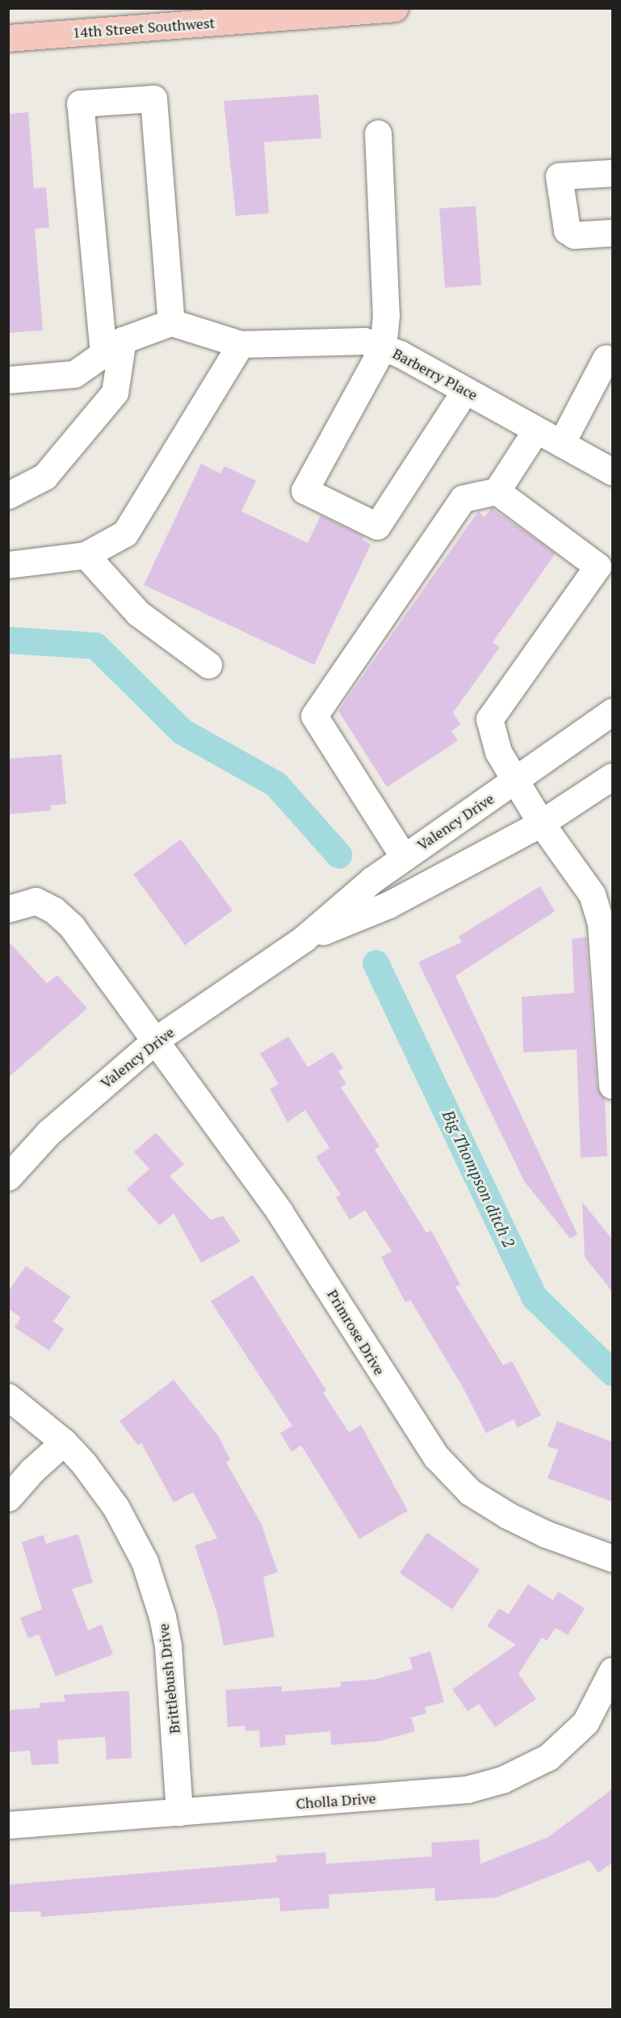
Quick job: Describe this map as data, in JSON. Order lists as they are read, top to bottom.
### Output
{
  "streets": {
    "main road": ["14th Street Southwest"],
    "street": [
      "Barberry Place",
      "Valency Drive",
      "Primrose Drive",
      "Brittlebush Drive",
      "Cholla Drive"
    ]
  },
  "crossings": [
    ["Valency Drive", "Primrose Drive"],
    ["Brittlebush Drive", "Cholla Drive"]
  ],
  "water": ["Big Thompson ditch 2"]
}
